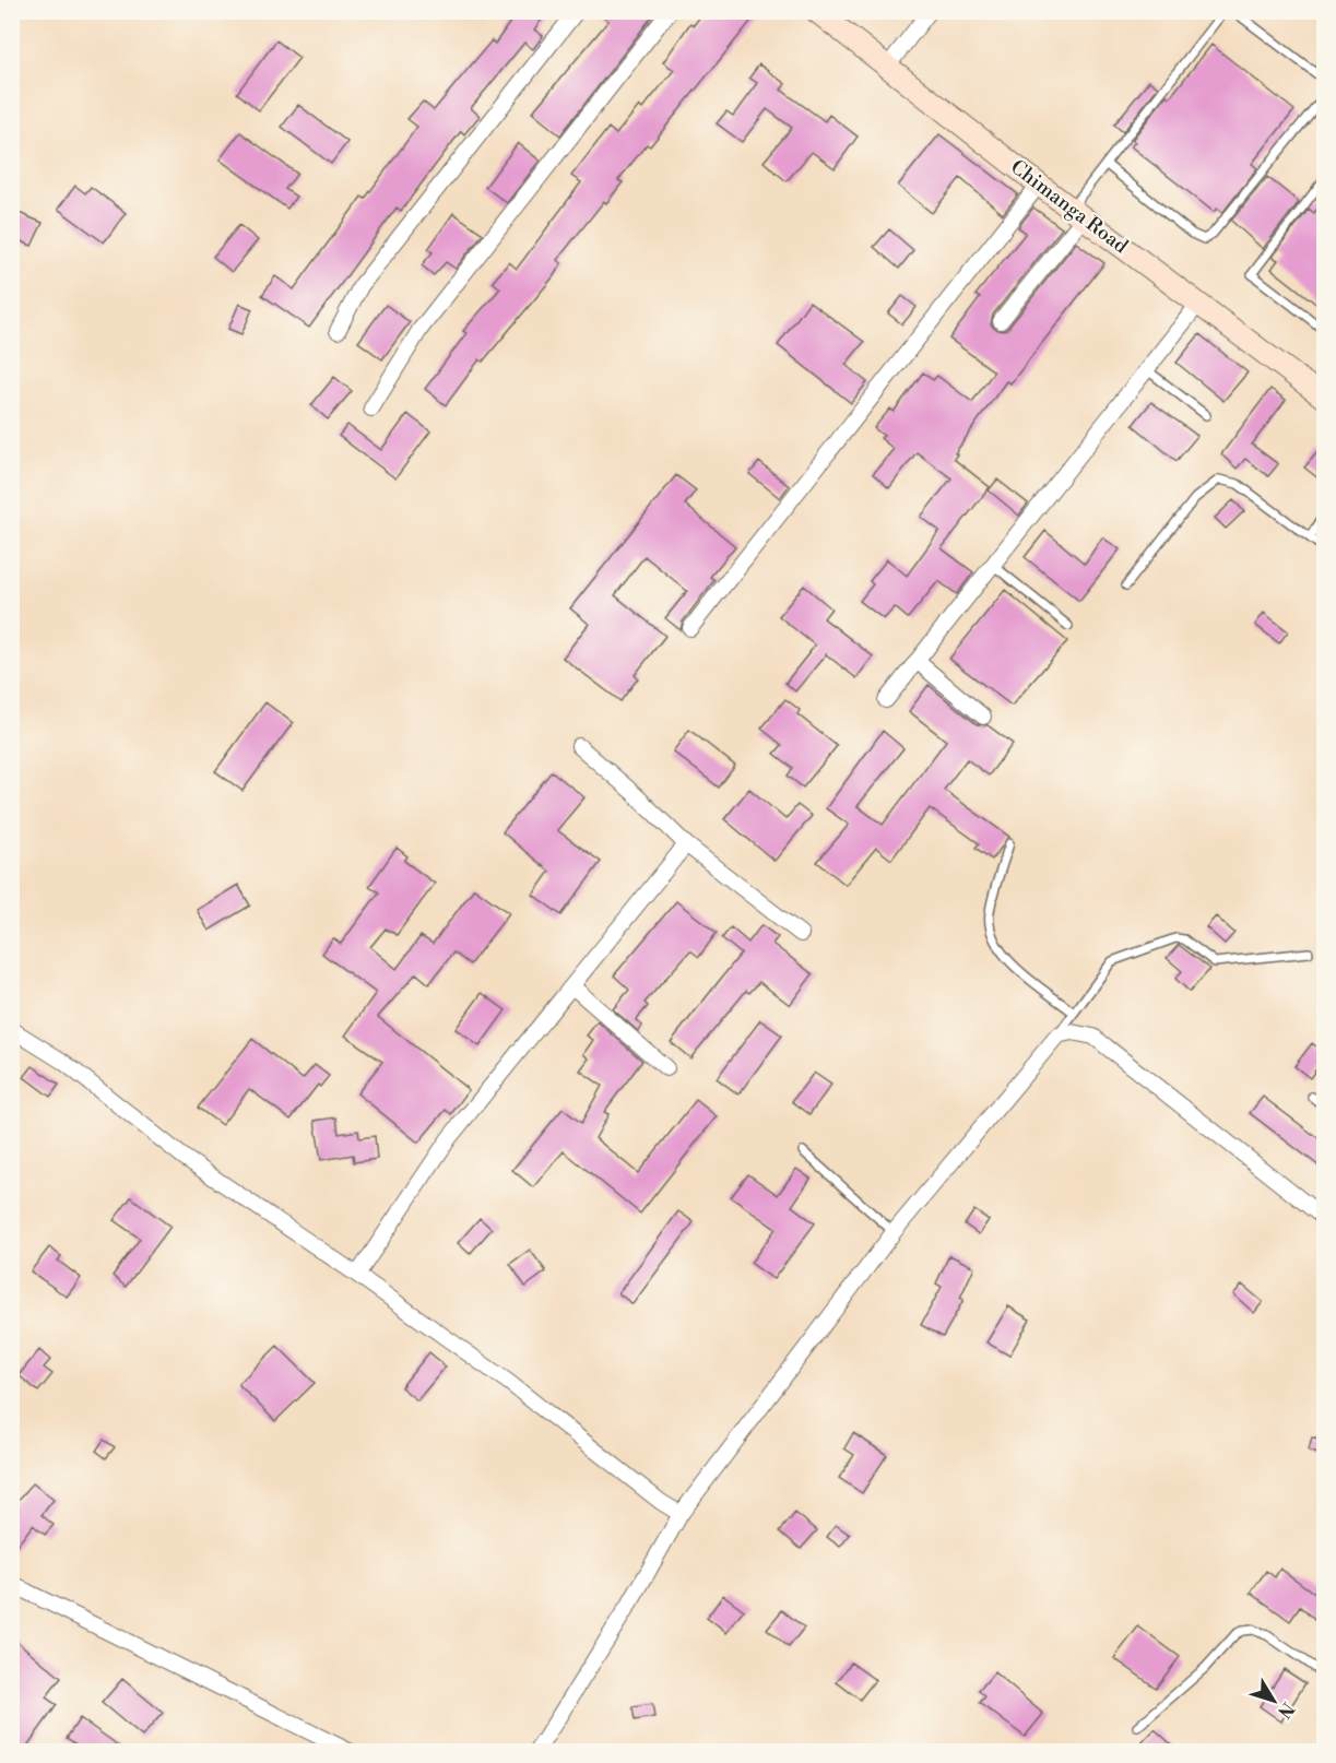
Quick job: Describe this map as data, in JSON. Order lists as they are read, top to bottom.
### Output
{
  "streets": {
    "street": ["Chimanga Road"]
  },
  "north": "bottom right"
}
